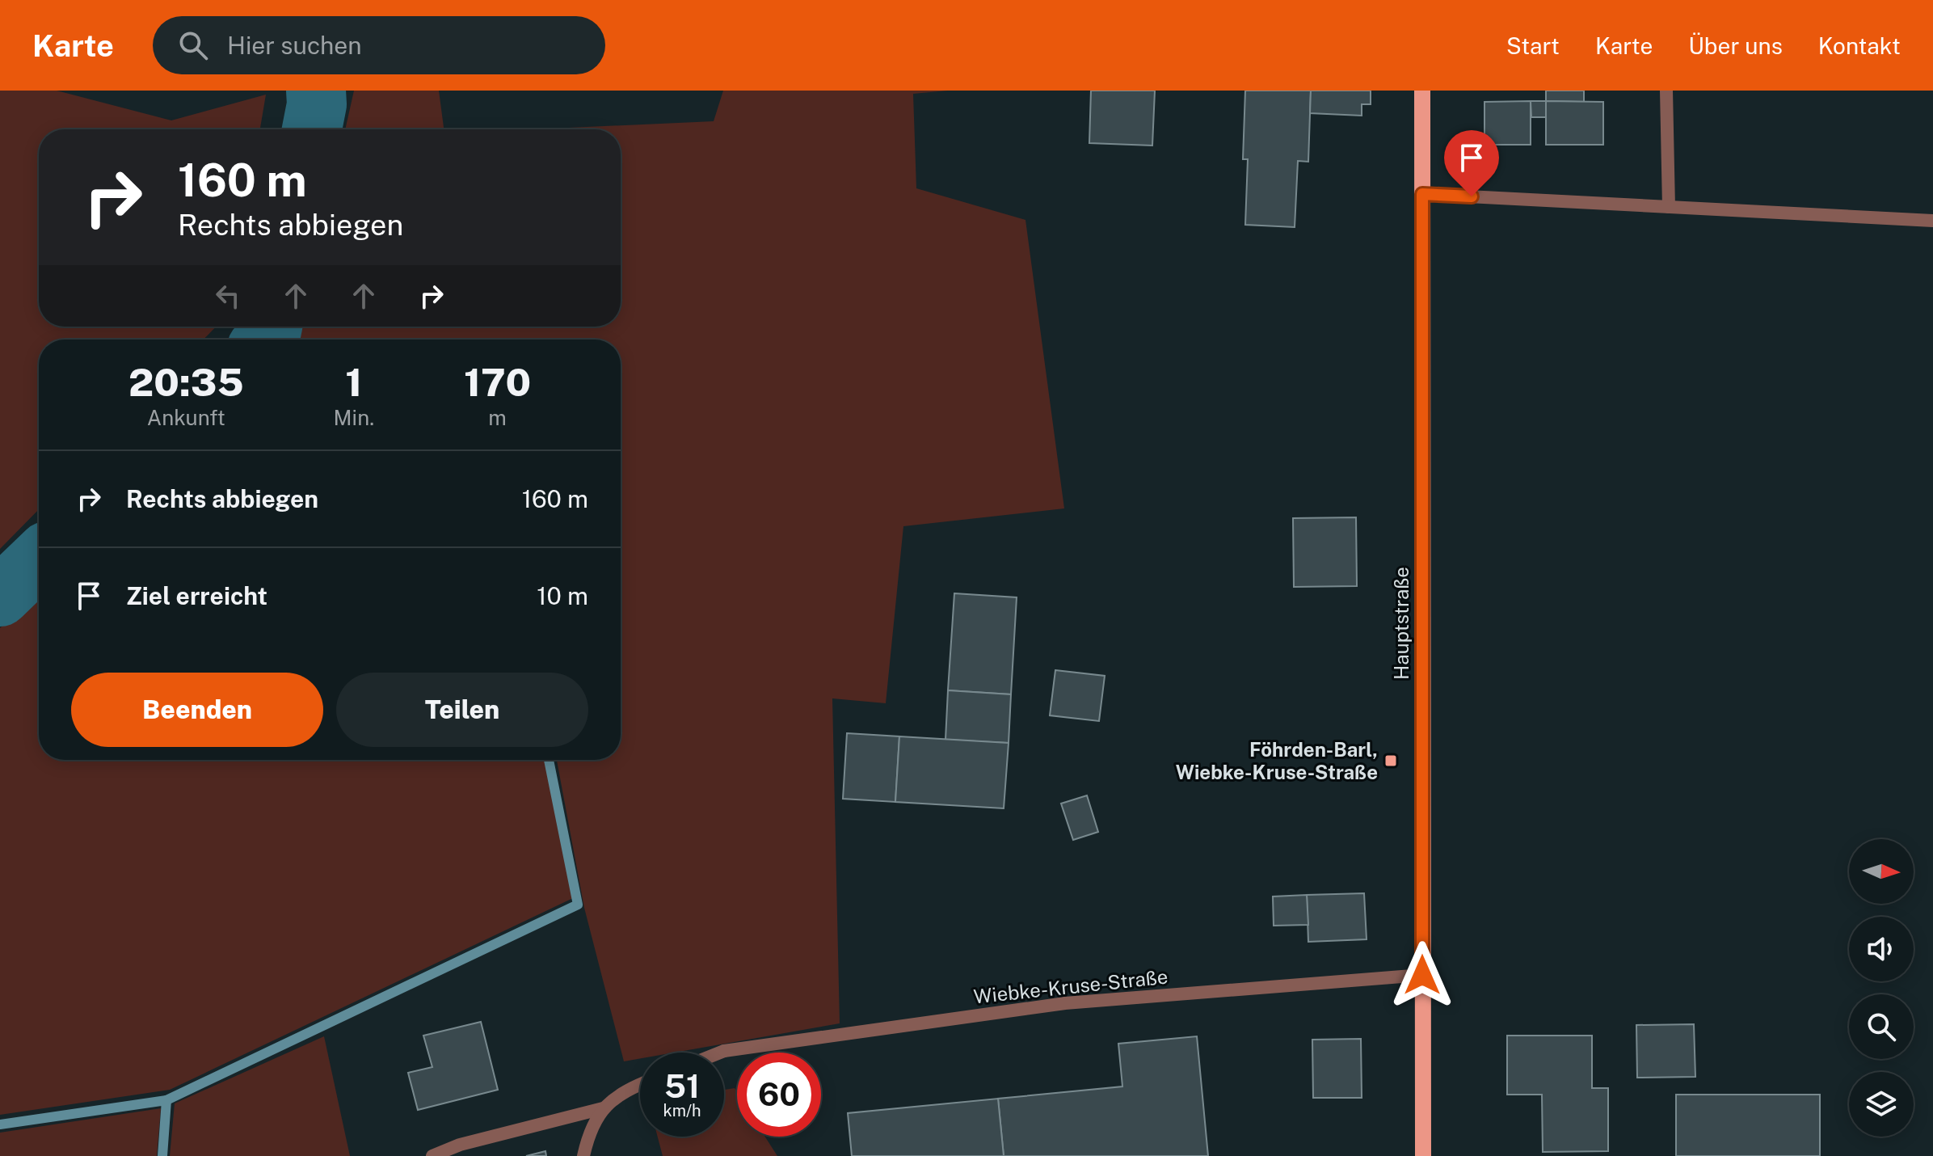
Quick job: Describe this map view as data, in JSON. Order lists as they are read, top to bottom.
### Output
{
  "streets": {
    "main road": ["Hauptstraße"],
    "street": ["Wiebke-Kruse-Straße"]
  },
  "crossings": [
    ["Hauptstraße", "Wiebke-Kruse-Straße"]
  ],
  "places": {
    "transit": ["Föhrden-Barl, Wiebke-Kruse-Straße"]
  },
  "north": "right",
  "page": {
    "header": "Karte",
    "search": "Hier suchen",
    "nav": [
      "Start",
      "Karte",
      "Über uns",
      "Kontakt"
    ],
    "turn": ["160 m", "Rechts abbiegen"],
    "eta": [
      "20:35",
      "Ankunft",
      "1",
      "Min.",
      "170",
      "m"
    ],
    "list": [
      {
        "name": "Rechts abbiegen",
        "value": "160 m"
      },
      {
        "name": "Ziel erreicht",
        "value": "10 m"
      }
    ],
    "buttons": ["Beenden", "Teilen"],
    "speed": "51 km/h",
    "limit": "60"
  }
}
